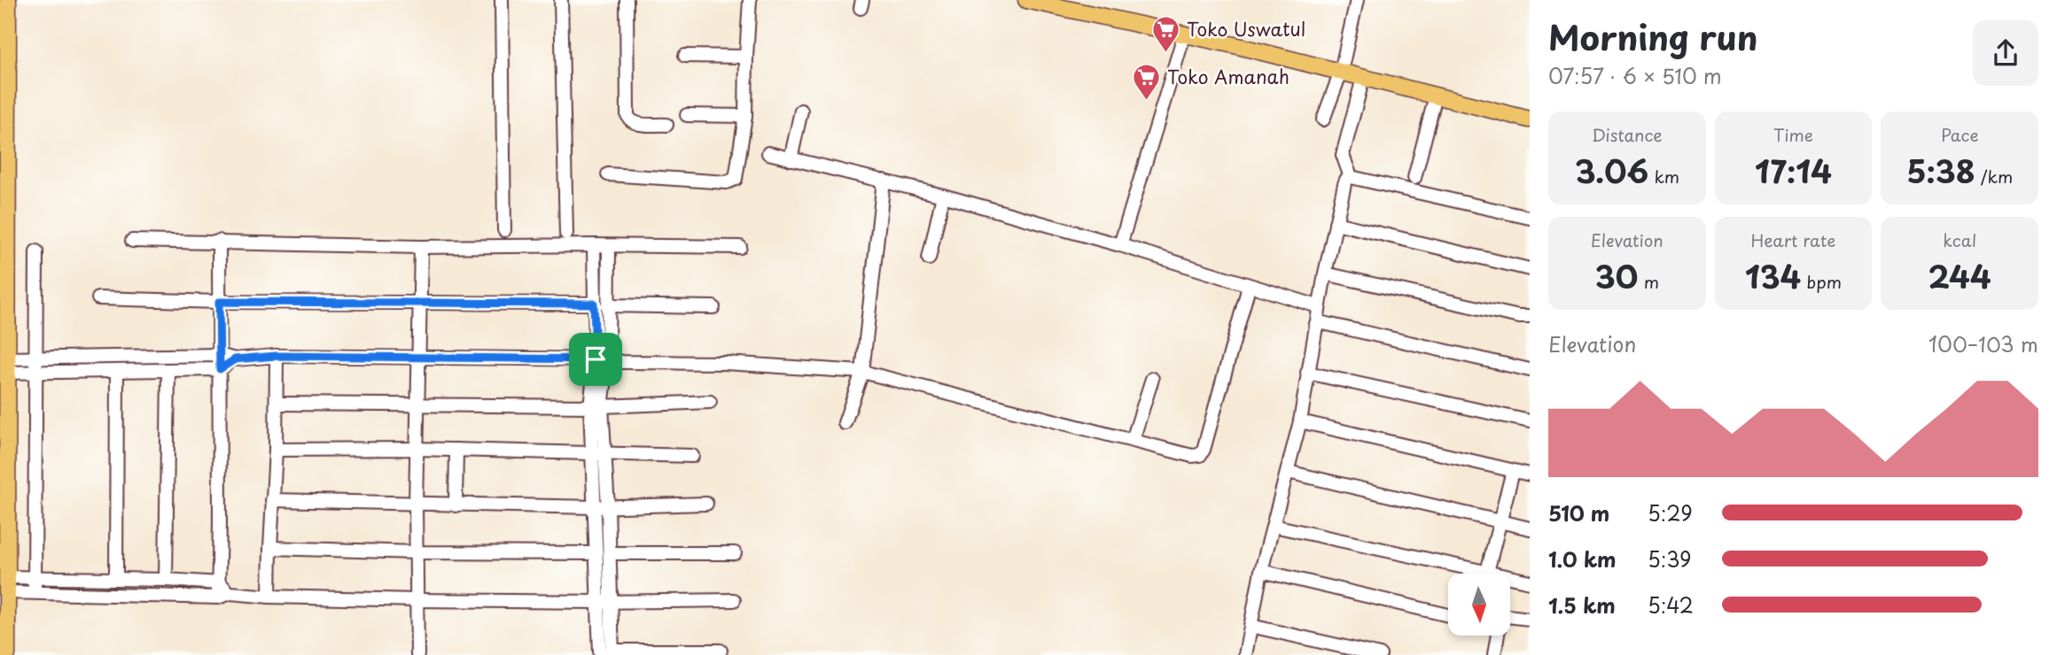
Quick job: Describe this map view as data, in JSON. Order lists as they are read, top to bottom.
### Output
{
  "places": {
    "supermarket": ["Toko Uswatul", "Toko Amanah"]
  },
  "north": "bottom",
  "page": {
    "heading": ["Morning run", "07:57 · 6 × 510 m"],
    "stats": [
      ["Distance", "3.06 km"],
      ["Time", "17:14"],
      ["Pace", "5:38 /km"],
      ["Elevation", "30 m"],
      ["Heart rate", "134 bpm"],
      ["kcal", "244"]
    ],
    "chart": ["Elevation", "100–103 m"],
    "list": [
      {
        "name": "510 m",
        "note": "5:29"
      },
      {
        "name": "1.0 km",
        "note": "5:39"
      },
      {
        "name": "1.5 km",
        "note": "5:42"
      }
    ]
  }
}
